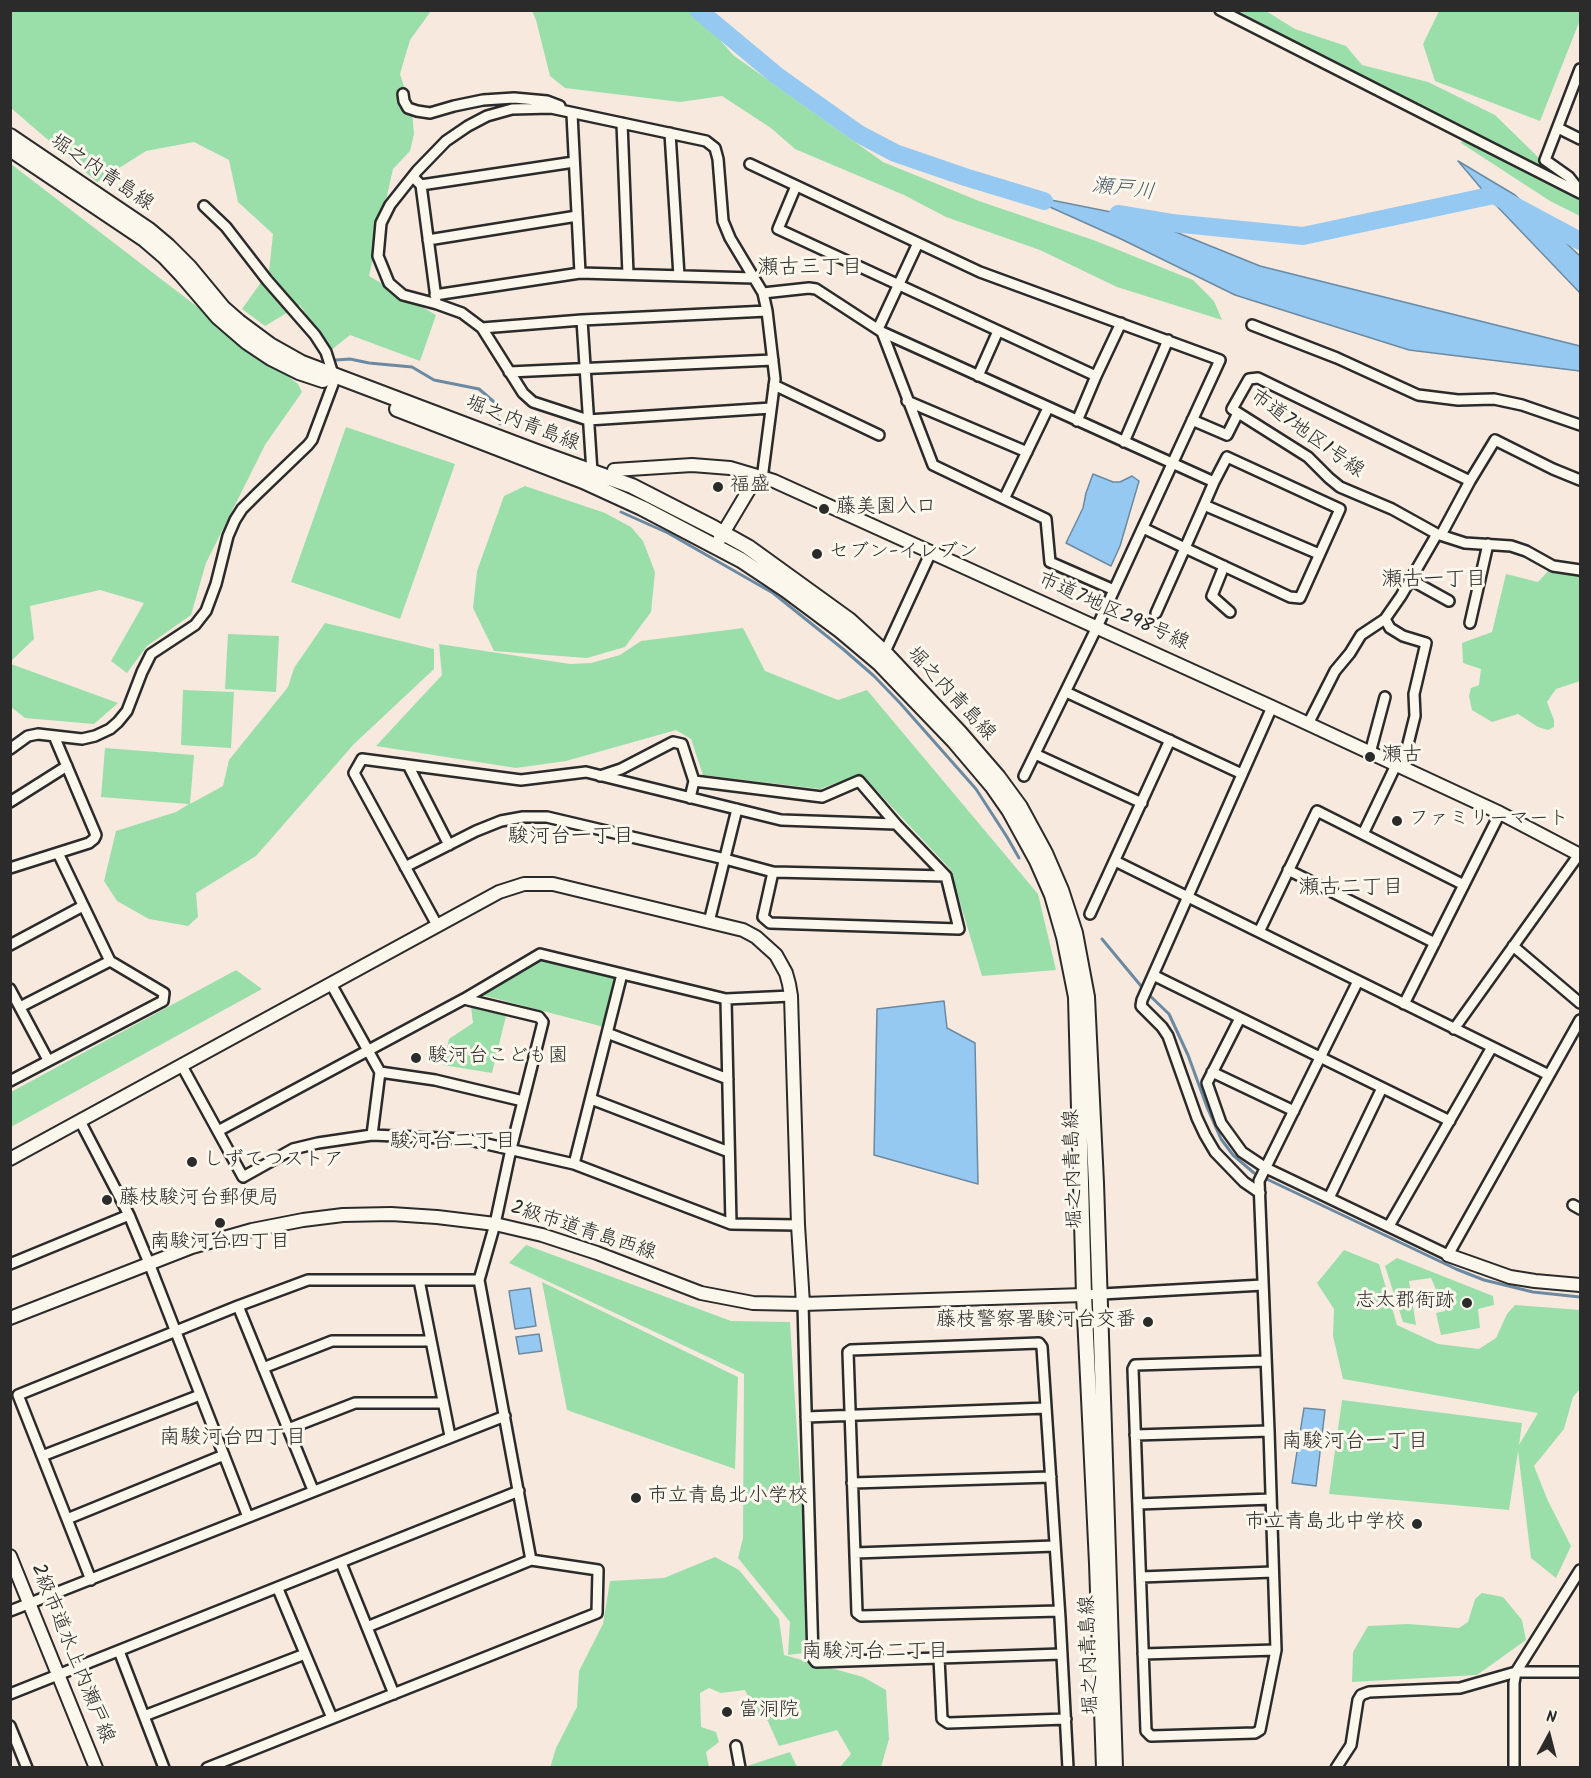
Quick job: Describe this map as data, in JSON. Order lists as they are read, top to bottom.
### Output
{
  "streets": {
    "main road": ["堀之内青島線"],
    "street": [
      "市道7地区1号線",
      "市道7地区298号線",
      "2級市道青島西線",
      "2級市道水上内瀬戸線"
    ]
  },
  "crossings": [
    ["堀之内青島線", "2級市道青島西線"]
  ],
  "districts": [
    "瀬古三丁目",
    "瀬古一丁目",
    "駿河台一丁目",
    "瀬古二丁目",
    "駿河台二丁目",
    "南駿河台四丁目",
    "南駿河台一丁目",
    "南駿河台二丁目"
  ],
  "water": ["瀬戸川"],
  "places": [
    "福盛",
    "藤美園入口",
    "セブン-イレブン",
    "瀬古",
    "ファミリーマート",
    "駿河台こども園",
    "しずてつストア",
    "藤枝駿河台郵便局",
    "南駿河台四丁目",
    "志太郡衙跡",
    "藤枝警察署駿河台交番",
    "市立青島北小学校",
    "市立青島北中学校",
    "富洞院"
  ],
  "north": "top"
}
